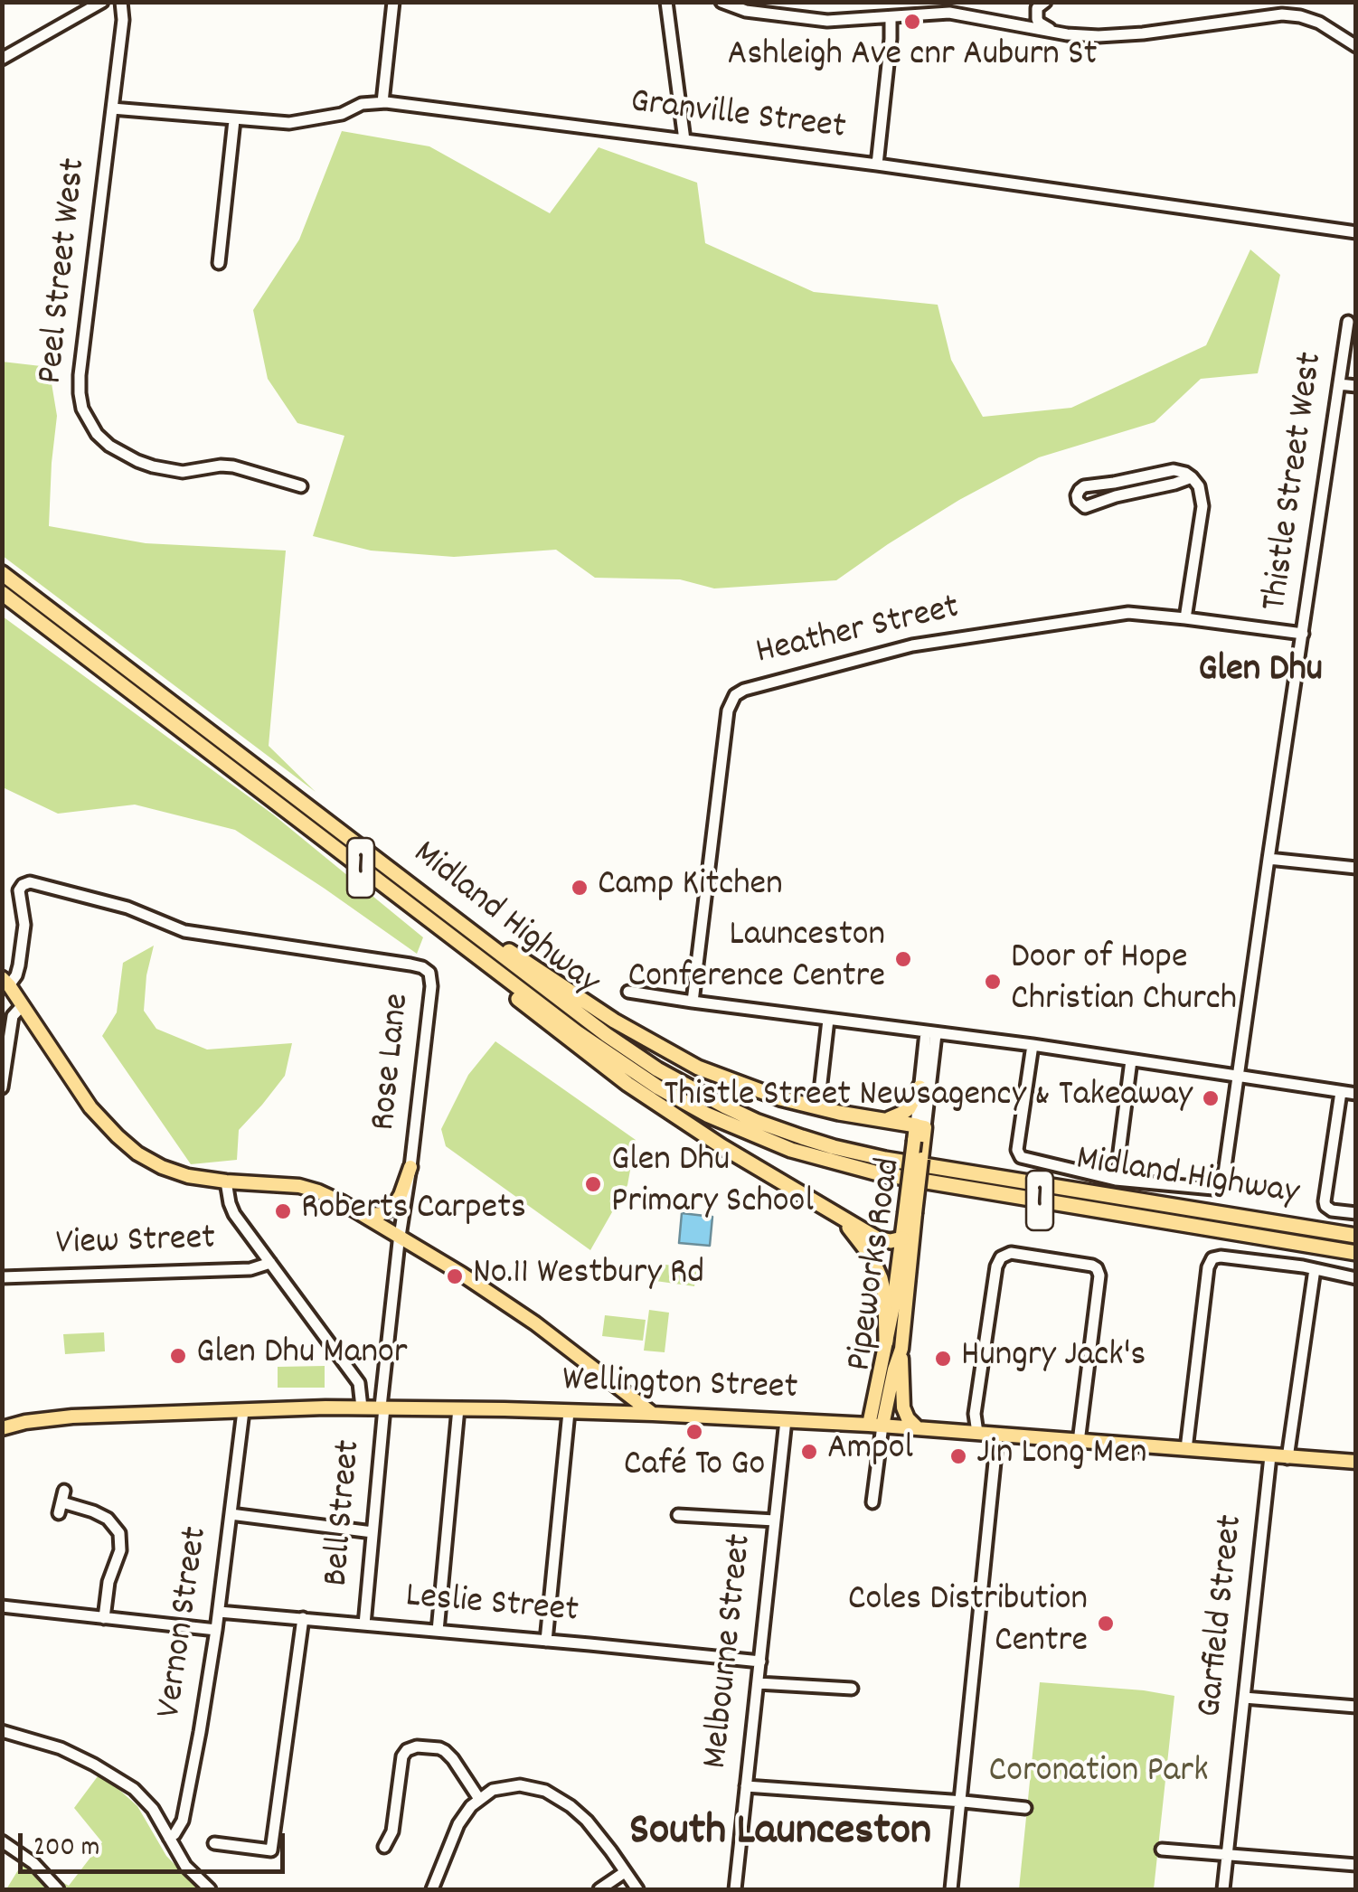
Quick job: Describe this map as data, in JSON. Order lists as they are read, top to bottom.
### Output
{
  "streets": {
    "highway": ["1", "Midland Highway"],
    "main road": ["Pipeworks Road", "Wellington Street"],
    "street": [
      "Granville Street",
      "Peel Street West",
      "Thistle Street West",
      "Heather Street",
      "Rose Lane",
      "View Street",
      "Bell Street",
      "Leslie Street",
      "Garfield Street",
      "Vernon Street",
      "Melbourne Street"
    ]
  },
  "crossings": [
    ["Granville Street", "Peel Street West"],
    ["Thistle Street West", "Heather Street"],
    ["Rose Lane", "Wellington Street"],
    ["Rose Lane", "Bell Street"],
    ["Pipeworks Road", "Wellington Street"],
    ["Wellington Street", "Bell Street"],
    ["Wellington Street", "Garfield Street"],
    ["Wellington Street", "Vernon Street"],
    ["Wellington Street", "Melbourne Street"],
    ["Bell Street", "Leslie Street"],
    ["Leslie Street", "Vernon Street"],
    ["Leslie Street", "Melbourne Street"]
  ],
  "districts": ["Glen Dhu", "South Launceston"],
  "parks": ["Coronation Park"],
  "places": [
    "Ashleigh Ave cnr Auburn St",
    "Camp Kitchen",
    "Launceston Conference Centre",
    "Door of Hope Christian Church",
    "Thistle Street Newsagency & Takeaway",
    "Glen Dhu Primary School",
    "Roberts Carpets",
    "No.11 Westbury Rd",
    "Glen Dhu Manor",
    "Hungry Jack's",
    "Café To Go",
    "Ampol",
    "Jin Long Men",
    "Coles Distribution Centre"
  ],
  "scale_bar": "200 m"
}
